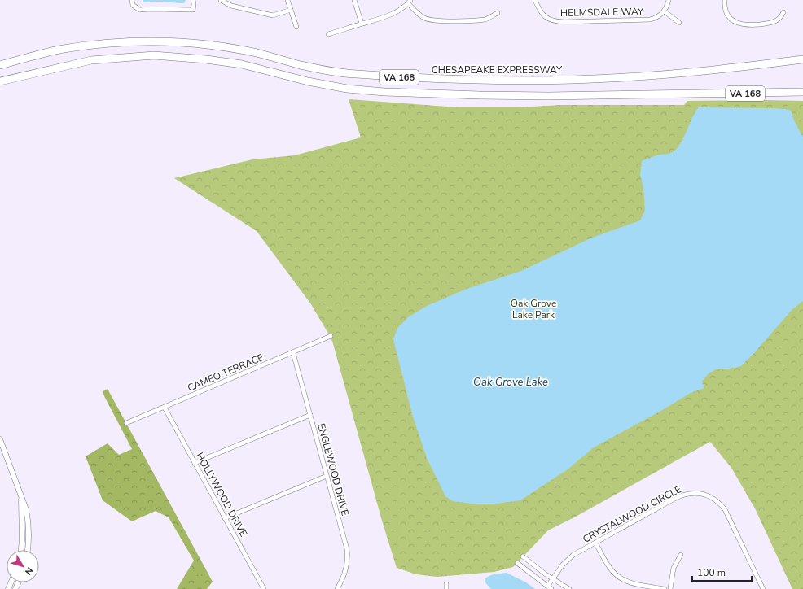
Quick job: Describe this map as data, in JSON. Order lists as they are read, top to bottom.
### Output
{
  "streets": {
    "highway": ["CHESAPEAKE EXPRESSWAY", "VA 168"],
    "street": [
      "HELMSDALE WAY",
      "CAMEO TERRACE",
      "ENGLEWOOD DRIVE",
      "HOLLYWOOD DRIVE",
      "CRYSTALWOOD CIRCLE"
    ]
  },
  "crossings": [
    ["CAMEO TERRACE", "ENGLEWOOD DRIVE"],
    ["CAMEO TERRACE", "HOLLYWOOD DRIVE"]
  ],
  "water": ["Oak Grove Lake"],
  "parks": ["Oak Grove Lake Park"],
  "scale_bar": "100 m",
  "north": "bottom right"
}
